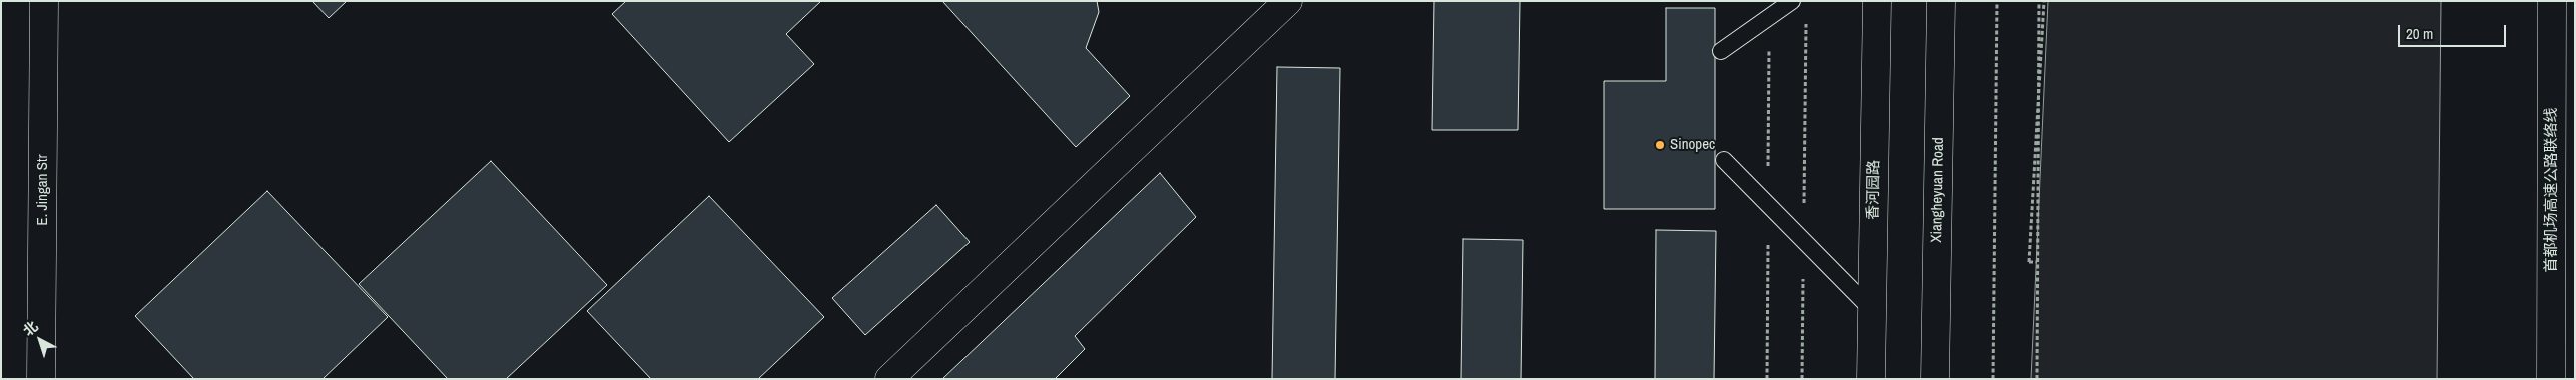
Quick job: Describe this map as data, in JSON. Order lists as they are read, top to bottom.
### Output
{
  "streets": {
    "main road": [
      "E. Jingan Str",
      "香河园路",
      "Xiangheyuan Road",
      "首都机场高速公路联络线"
    ]
  },
  "places": ["Sinopec"],
  "scale_bar": "20 m",
  "north": "top left"
}
